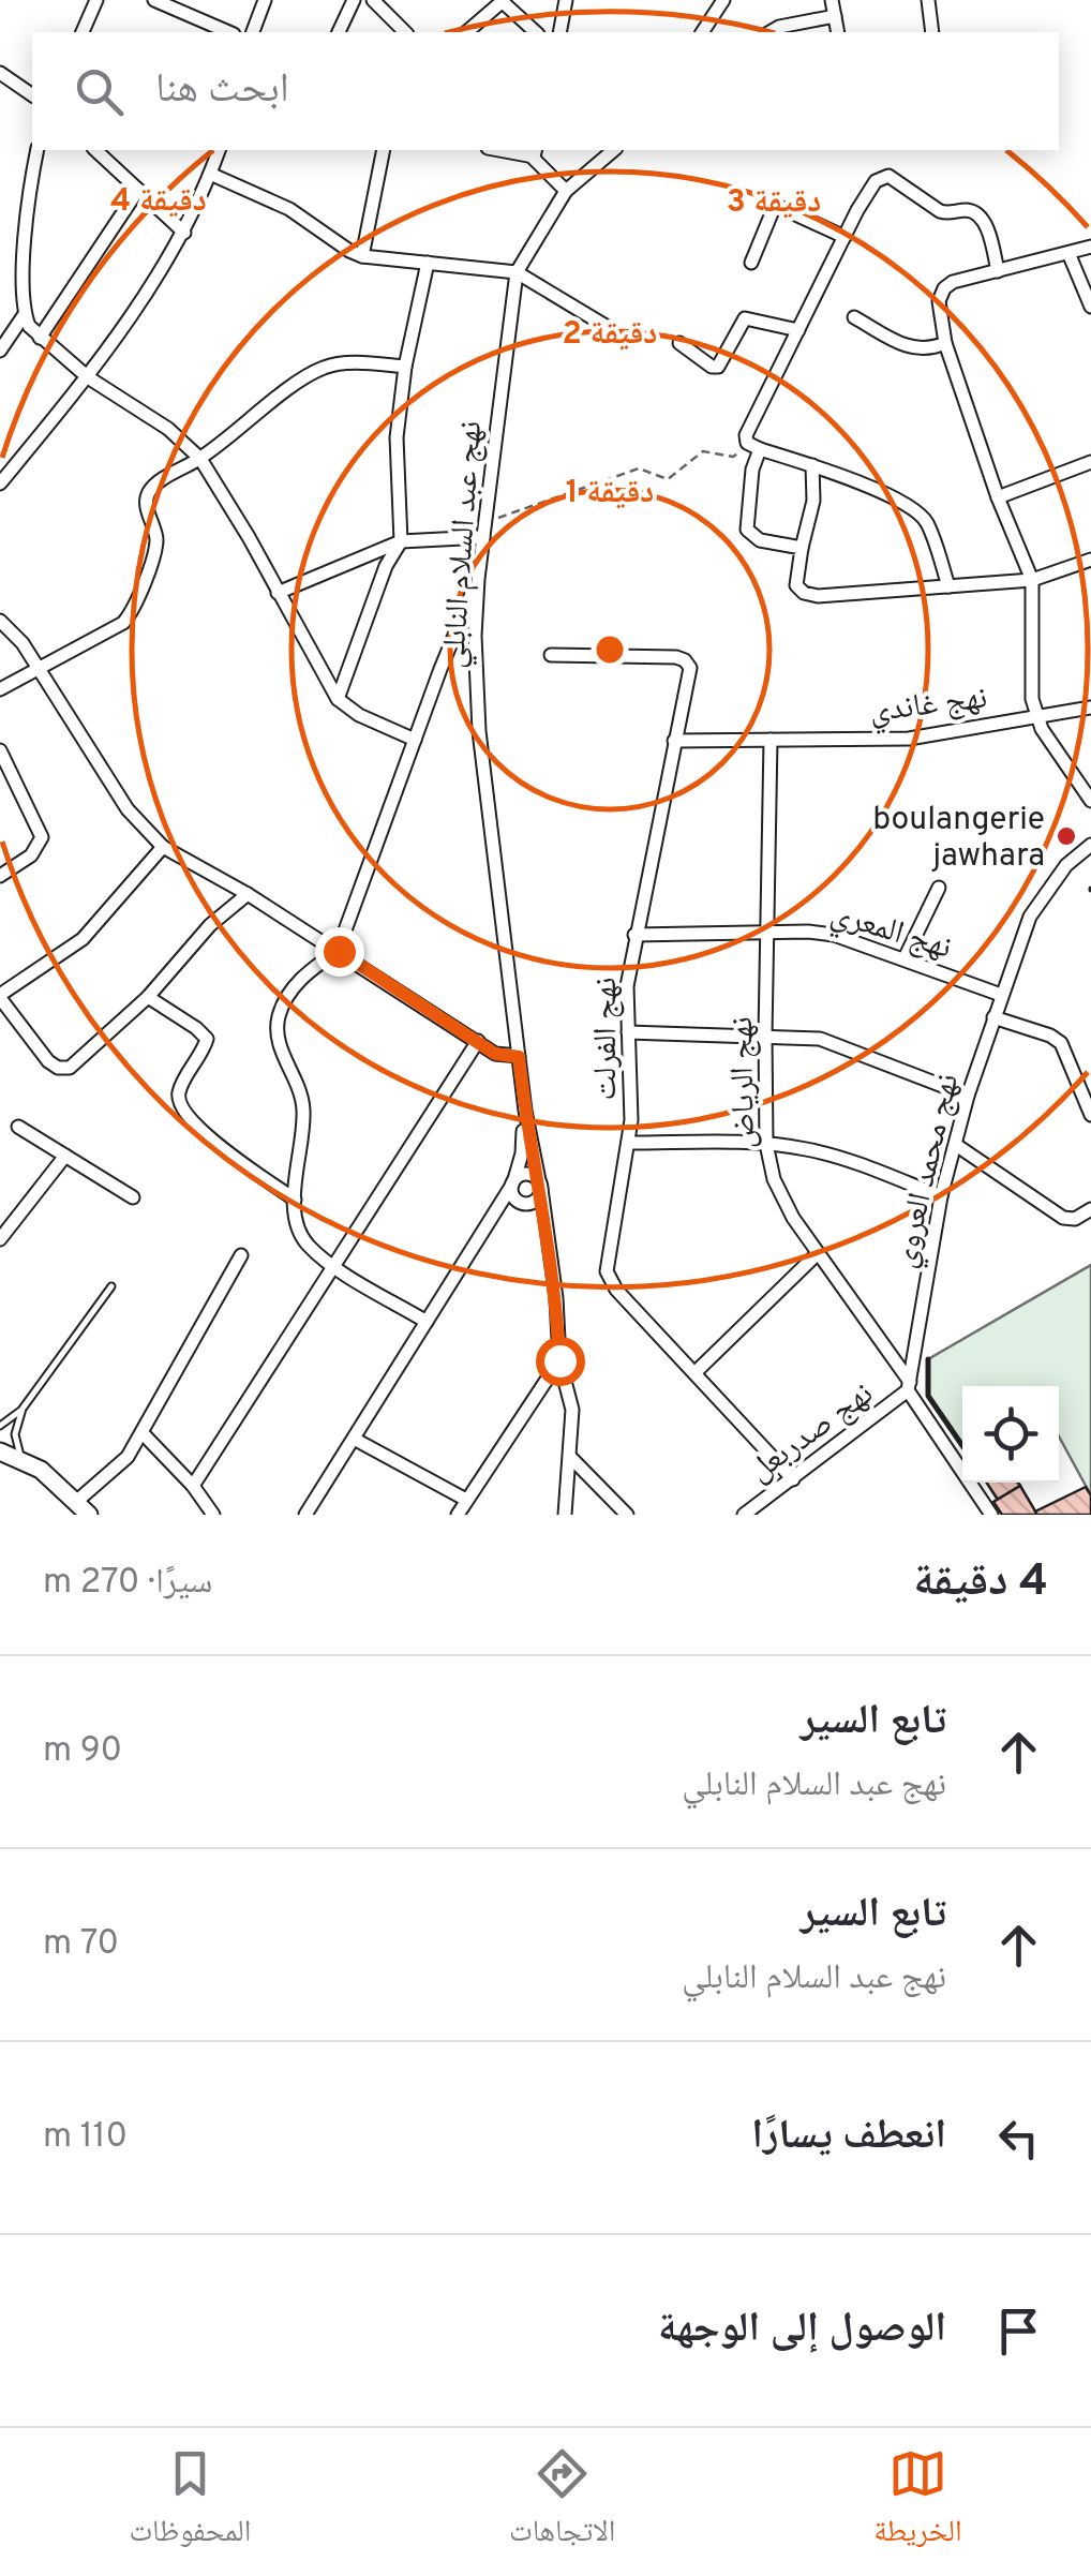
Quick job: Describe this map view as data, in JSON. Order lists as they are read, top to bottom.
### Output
{
  "streets": {
    "street": [
      "نهج عبد السلام النابلي",
      "نهج غاندي",
      "نهج المعري",
      "نهج الفرلت",
      "نهج الرياض",
      "نهج محمد العروي",
      "نهج صدربعل"
    ]
  },
  "crossings": [
    ["نهج غاندي", "نهج الفرلت"],
    ["نهج غاندي", "نهج الرياض"],
    ["نهج المعري", "نهج الفرلت"],
    ["نهج المعري", "نهج الرياض"],
    ["نهج المعري", "نهج محمد العروي"],
    ["نهج الرياض", "نهج محمد العروي"],
    ["نهج الرياض", "نهج صدربعل"],
    ["نهج محمد العروي", "نهج صدربعل"]
  ],
  "places": ["boulangerie jawhara"],
  "page": {
    "search": "ابحث هنا",
    "heading": ["4 دقيقة", "سيرًا · 270 m"],
    "list": [
      ["تابع السير", "نهج عبد السلام النابلي", "90 m"],
      ["تابع السير", "نهج عبد السلام النابلي", "70 m"],
      ["انعطف يسارًا", "110 m"],
      "الوصول إلى الوجهة"
    ],
    "nav": ["الخريطة", "الاتجاهات", "المحفوظات"]
  },
  "rings": [
    "4 دقيقة",
    "3 دقيقة",
    "2 دقيقة",
    "1 دقيقة"
  ]
}
